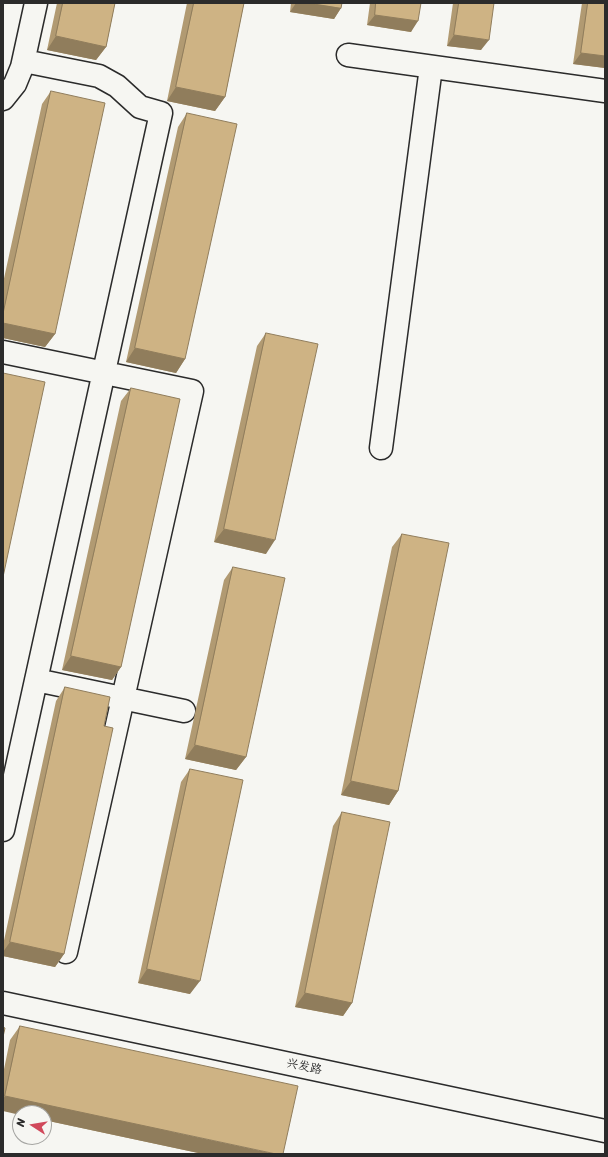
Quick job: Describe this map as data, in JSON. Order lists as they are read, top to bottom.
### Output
{
  "streets": {
    "street": ["兴发路"]
  },
  "north": "left"
}
